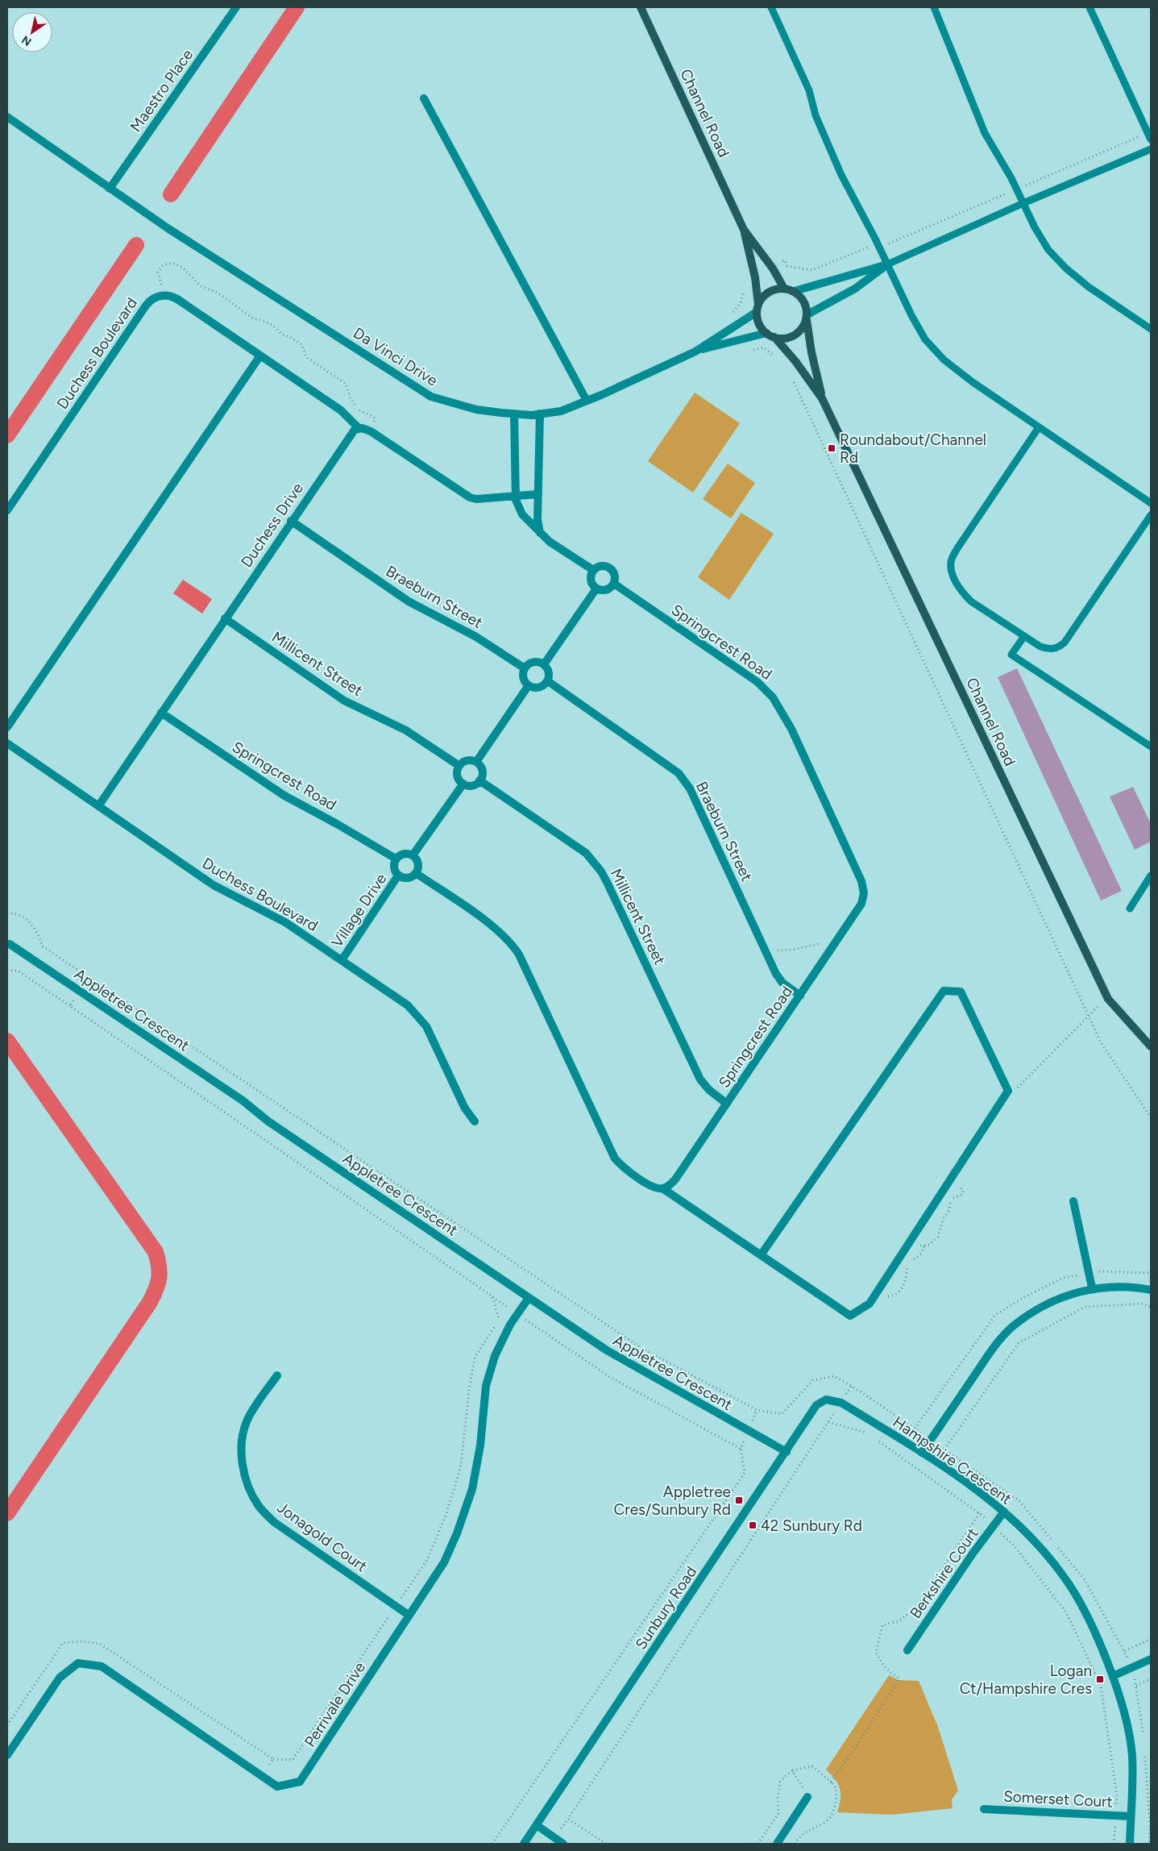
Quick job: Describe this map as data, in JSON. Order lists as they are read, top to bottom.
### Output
{
  "streets": {
    "street": [
      "Maestro Place",
      "Channel Road",
      "Duchess Boulevard",
      "Da Vinci Drive",
      "Duchess Drive",
      "Braeburn Street",
      "Springcrest Road",
      "Millicent Street",
      "Village Drive",
      "Appletree Crescent",
      "Hampshire Crescent",
      "Jonagold Court",
      "Berkshire Court",
      "Sunbury Road",
      "Perrivale Drive",
      "Somerset Court"
    ]
  },
  "crossings": [
    ["Maestro Place", "Da Vinci Drive"],
    ["Channel Road", "Da Vinci Drive"],
    ["Duchess Boulevard", "Duchess Drive"],
    ["Duchess Boulevard", "Village Drive"],
    ["Duchess Drive", "Braeburn Street"],
    ["Duchess Drive", "Springcrest Road"],
    ["Duchess Drive", "Millicent Street"],
    ["Braeburn Street", "Springcrest Road"],
    ["Springcrest Road", "Millicent Street"],
    ["Springcrest Road", "Village Drive"],
    ["Appletree Crescent", "Sunbury Road"],
    ["Appletree Crescent", "Perrivale Drive"],
    ["Hampshire Crescent", "Berkshire Court"],
    ["Hampshire Crescent", "Sunbury Road"],
    ["Hampshire Crescent", "Somerset Court"],
    ["Jonagold Court", "Perrivale Drive"]
  ],
  "places": {
    "transit": [
      "Roundabout/Channel Rd",
      "Appletree Cres/Sunbury Rd",
      "42 Sunbury Rd",
      "Logan Ct/Hampshire Cres"
    ]
  },
  "north": "bottom left"
}
